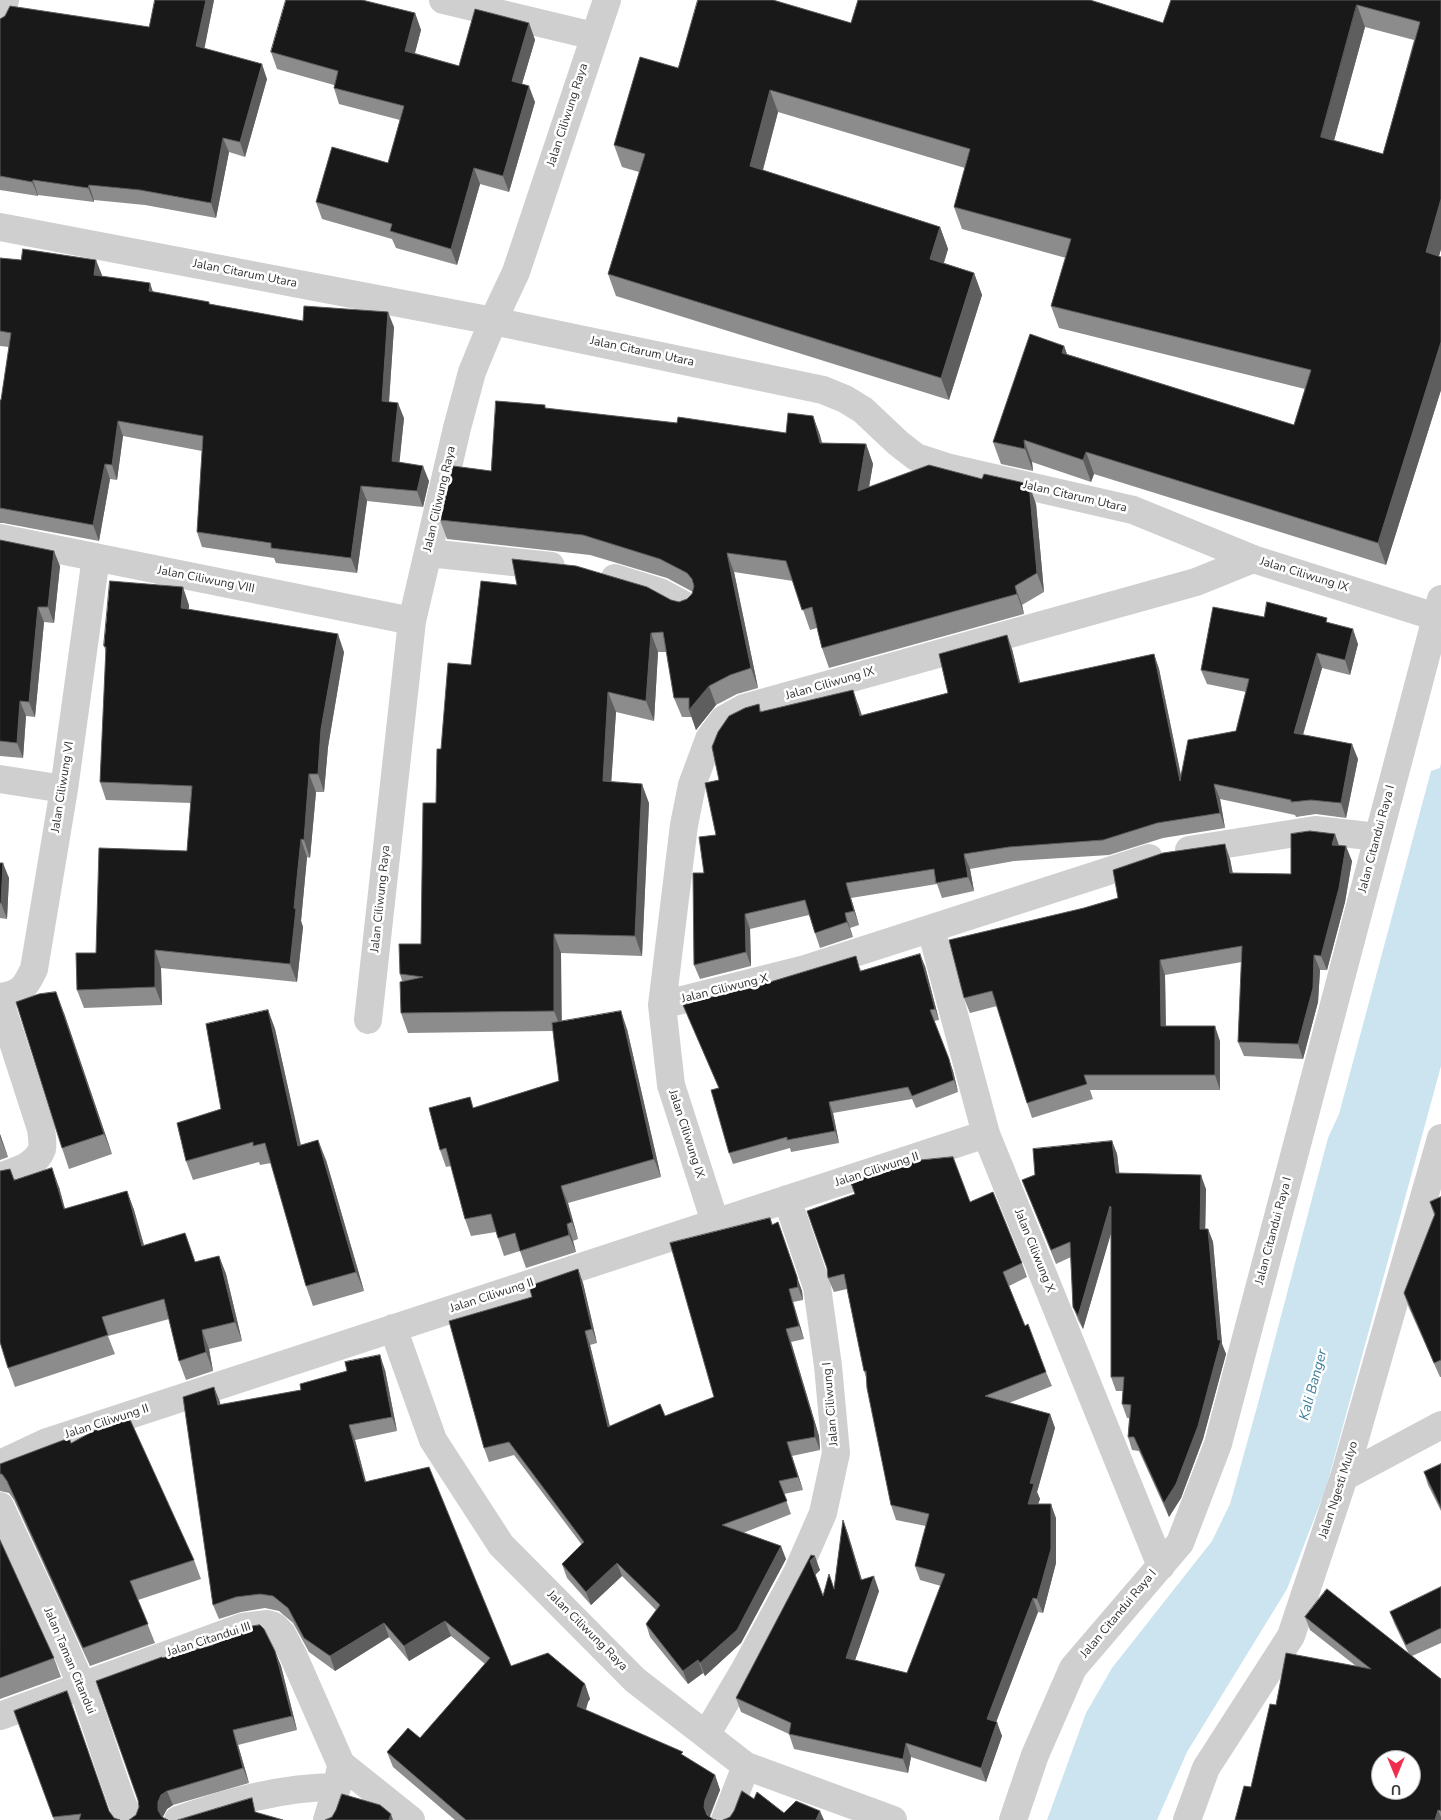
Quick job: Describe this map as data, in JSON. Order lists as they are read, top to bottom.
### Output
{
  "streets": {
    "street": [
      "Jalan Ciliwung Raya",
      "Jalan Citarum Utara",
      "Jalan Ciliwung IX",
      "Jalan Ciliwung VIII",
      "Jalan Ciliwung VI",
      "Jalan Citandui Raya I",
      "Jalan Ciliwung X",
      "Jalan Ciliwung II",
      "Jalan Ciliwung I",
      "Jalan Ngesti Mulyo",
      "Jalan Citandui III",
      "Jalan Taman Citandui"
    ]
  },
  "crossings": [
    ["Jalan Ciliwung Raya", "Jalan Citarum Utara"],
    ["Jalan Ciliwung Raya", "Jalan Ciliwung VIII"],
    ["Jalan Ciliwung Raya", "Jalan Ciliwung II"],
    ["Jalan Ciliwung Raya", "Jalan Ciliwung I"],
    ["Jalan Citarum Utara", "Jalan Ciliwung IX"],
    ["Jalan Ciliwung IX", "Jalan Citandui Raya I"],
    ["Jalan Ciliwung IX", "Jalan Ciliwung X"],
    ["Jalan Ciliwung IX", "Jalan Ciliwung II"],
    ["Jalan Ciliwung VIII", "Jalan Ciliwung VI"],
    ["Jalan Citandui Raya I", "Jalan Ciliwung X"],
    ["Jalan Ciliwung X", "Jalan Ciliwung II"],
    ["Jalan Ciliwung II", "Jalan Ciliwung I"],
    ["Jalan Citandui III", "Jalan Taman Citandui"]
  ],
  "water": ["Kali Banger"],
  "north": "bottom"
}
